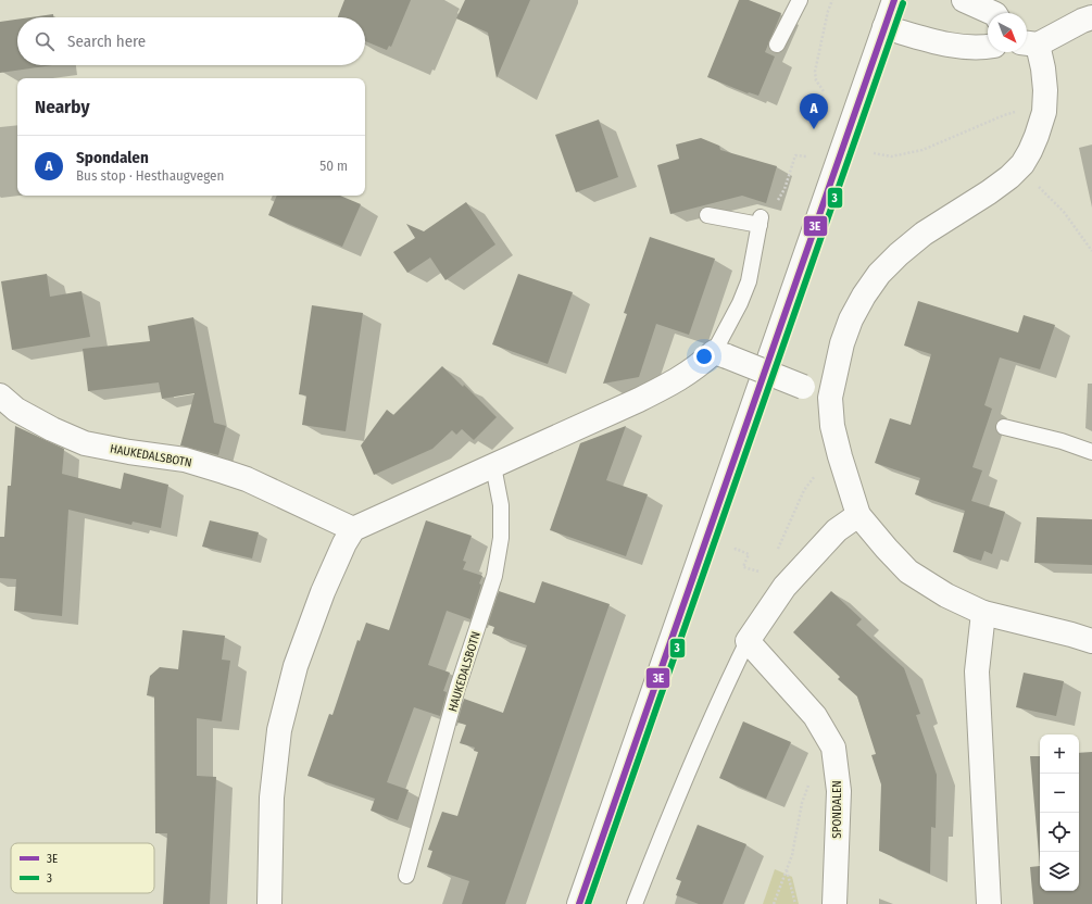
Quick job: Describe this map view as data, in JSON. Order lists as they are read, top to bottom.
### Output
{
  "streets": {
    "street": ["HAUKEDALSBOTN", "SPONDALEN"]
  },
  "lines": ["transit line 3E", "transit line 3"],
  "legend": ["3E", "3"],
  "north": "bottom right",
  "page": {
    "search": "Search here",
    "heading": "Nearby",
    "pins": "A",
    "list": [
      {
        "mark": "A",
        "name": "Spondalen",
        "note": "Bus stop · Hesthaugvegen",
        "value": "50 m"
      }
    ],
    "map_buttons": ["+", "−"]
  }
}
